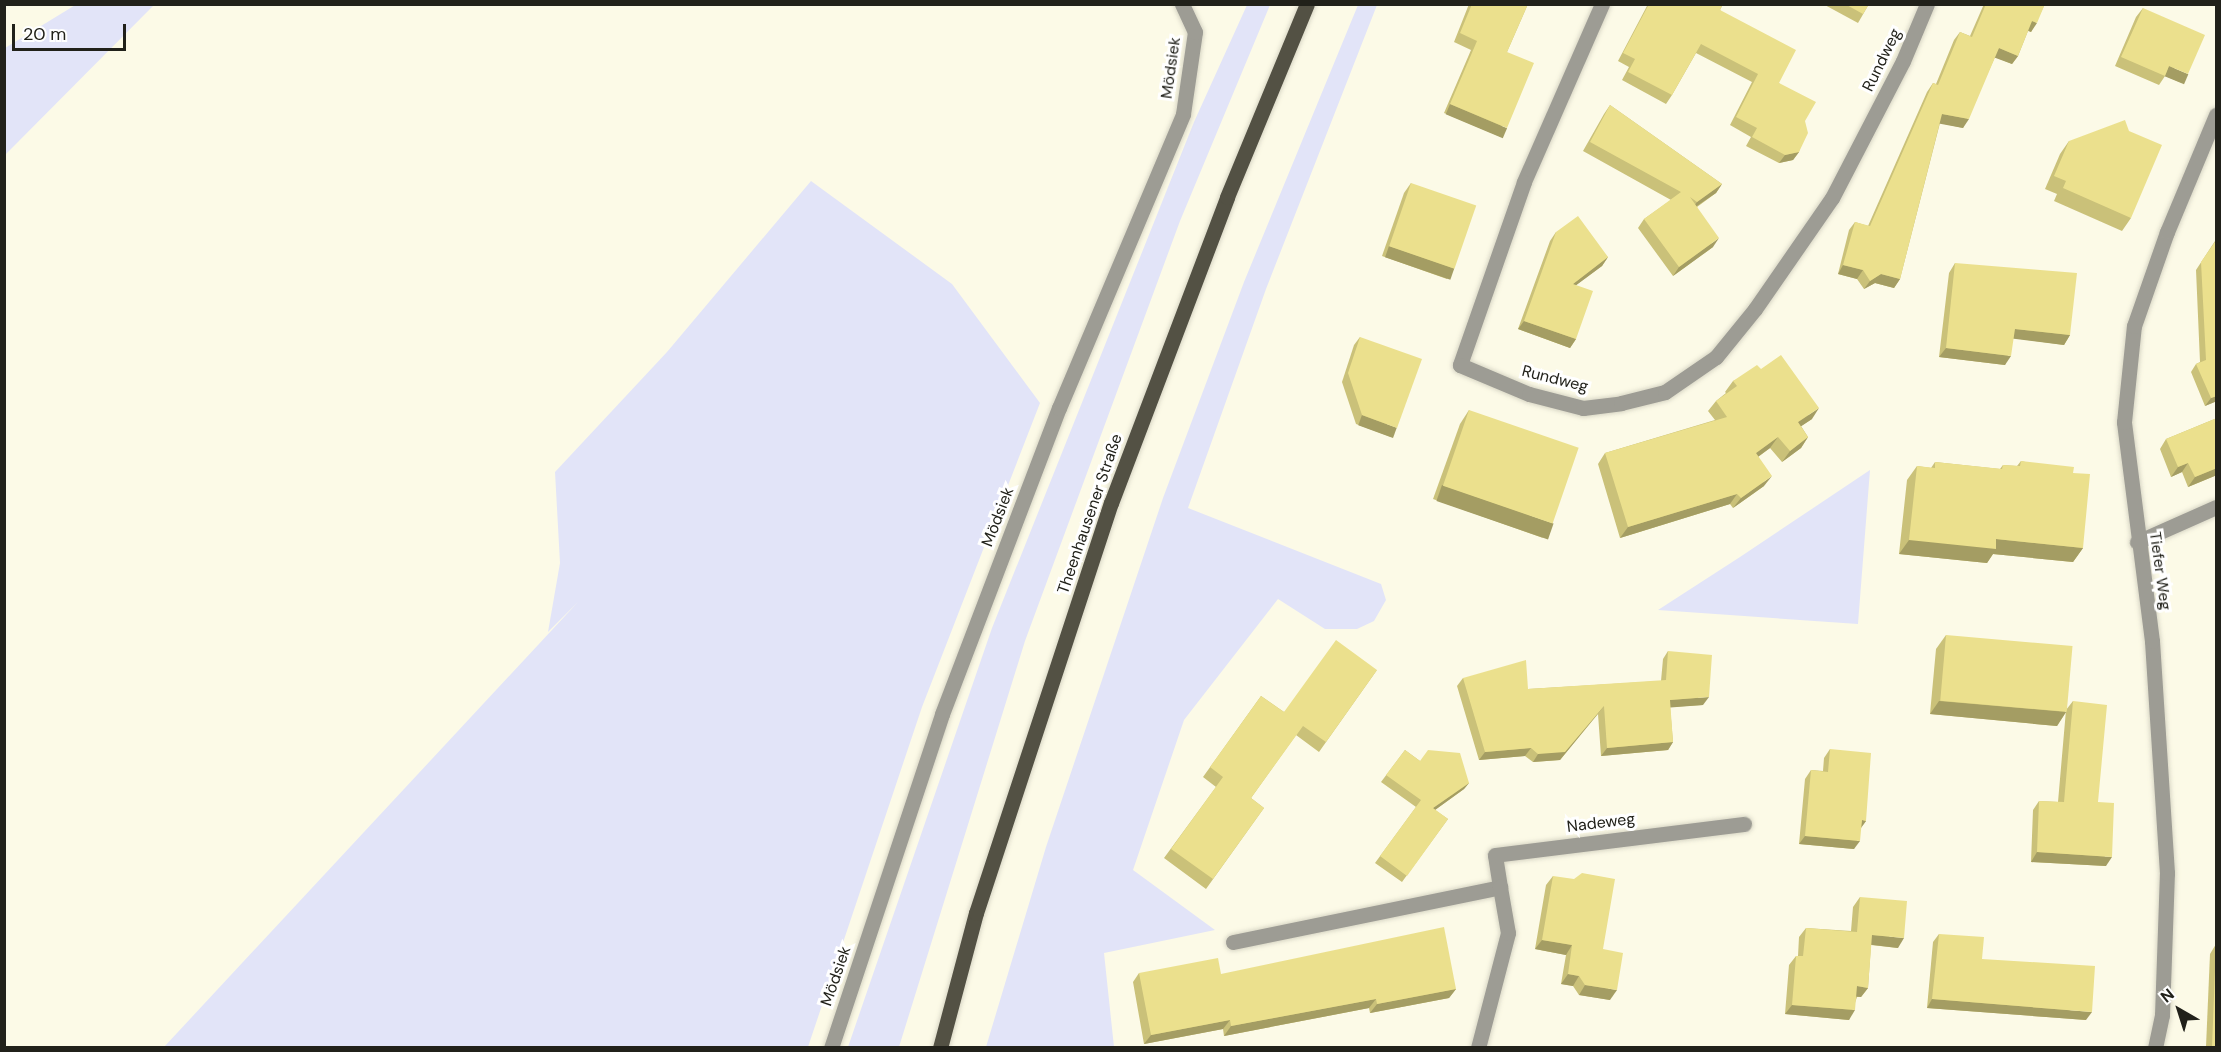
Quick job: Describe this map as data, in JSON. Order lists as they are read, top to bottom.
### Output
{
  "streets": {
    "main road": ["Theenhausener Straße"],
    "street": [
      "Rundweg",
      "Mödsiek",
      "Tiefer Weg",
      "Nadeweg"
    ]
  },
  "scale_bar": "20 m",
  "north": "top left"
}
